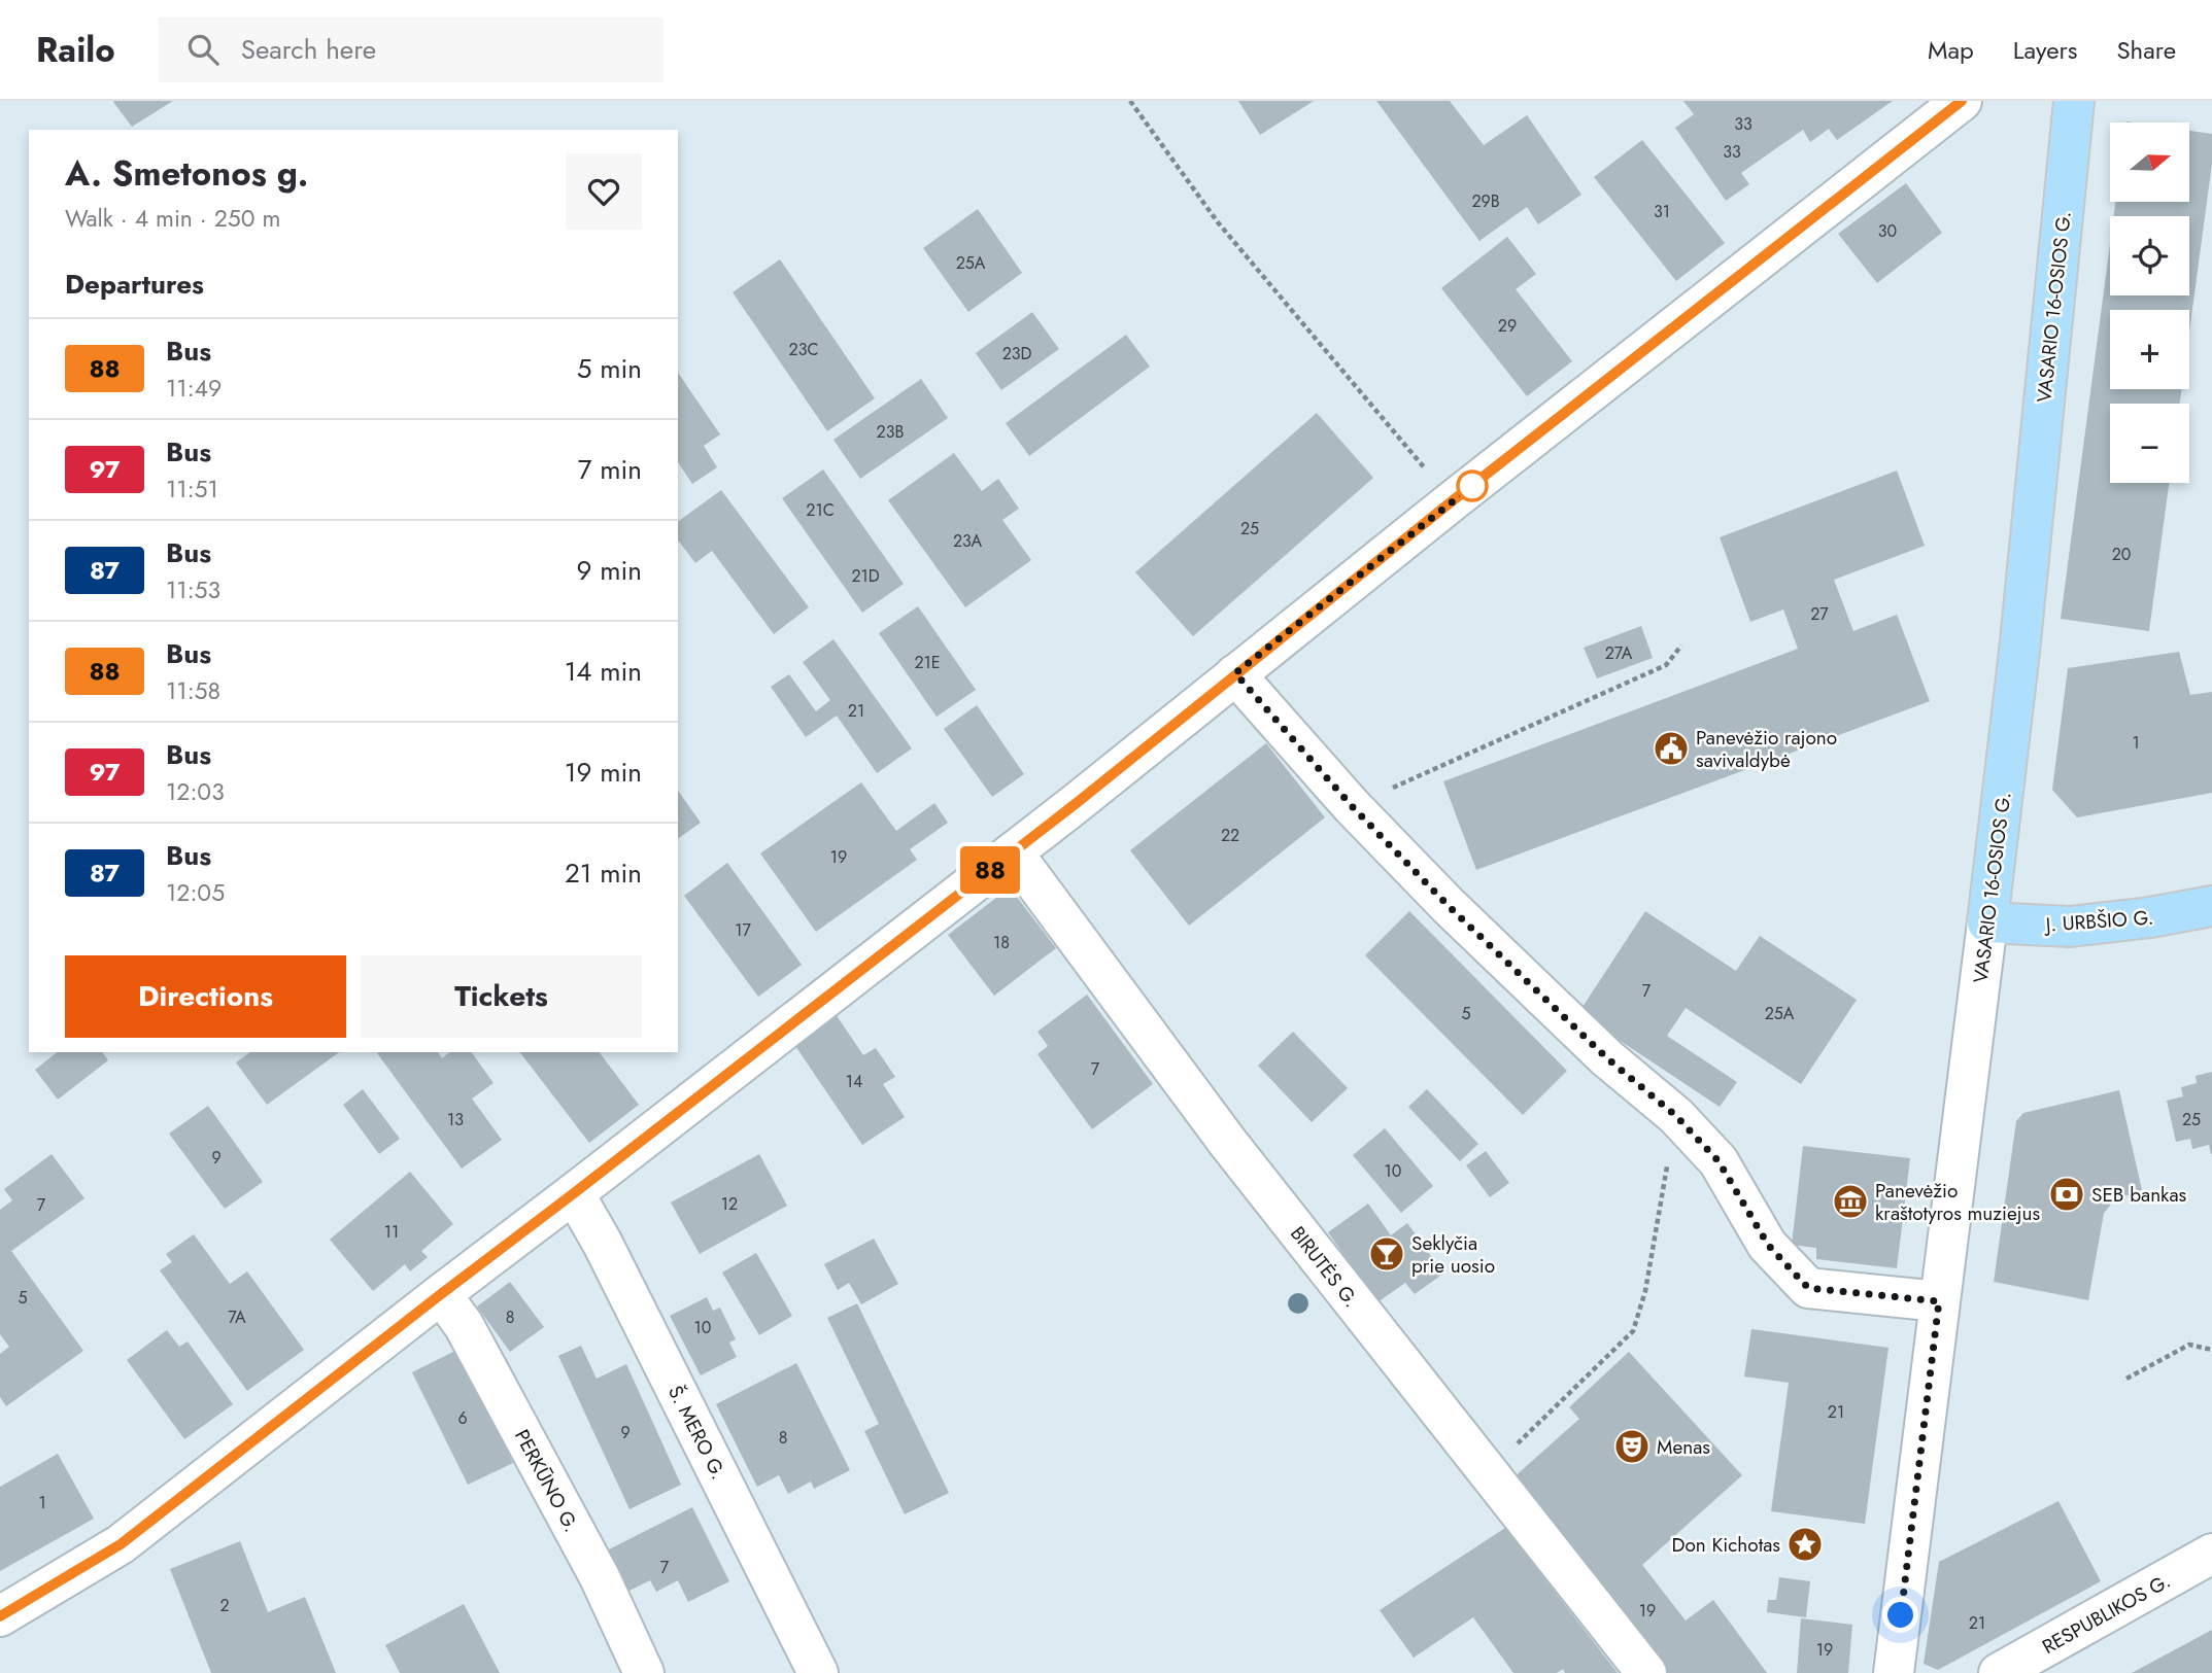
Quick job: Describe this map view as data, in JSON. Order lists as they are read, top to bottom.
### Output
{
  "streets": {
    "main road": ["VASARIO 16-OSIOS G.", "J. URBŠIO G."],
    "street": [
      "BIRUTĖS G.",
      "Š. MERO G.",
      "PERKŪNO G.",
      "RESPUBLIKOS G."
    ]
  },
  "crossings": [
    ["VASARIO 16-OSIOS G.", "J. URBŠIO G."]
  ],
  "places": {
    "public building": ["Panevėžio rajono savivaldybė"],
    "bank": ["SEB bankas"],
    "museum": ["Panevėžio kraštotyros muziejus"],
    "bar": ["Seklyčia prie uosio"],
    "theatre": ["Menas"],
    "place": ["Don Kichotas"]
  },
  "lines": ["bus line 88"],
  "house_numbers": [
    "33",
    "33",
    "29B",
    "31",
    "30",
    "25A",
    "29",
    "23C",
    "23D",
    "23B",
    "21C",
    "25",
    "23A",
    "20",
    "21D",
    "27",
    "27A",
    "21E",
    "21",
    "1",
    "22",
    "19",
    "17",
    "18",
    "7",
    "5",
    "25A",
    "7",
    "14",
    "13",
    "25",
    "9",
    "10",
    "12",
    "7",
    "11",
    "5",
    "7A",
    "8",
    "10",
    "21",
    "6",
    "9",
    "8",
    "1",
    "7",
    "2",
    "19",
    "21",
    "19"
  ],
  "north": "right",
  "page": {
    "header": "Railo",
    "search": "Search here",
    "nav": ["Map", "Layers", "Share"],
    "on_map": "88",
    "map_buttons": ["+", "−"],
    "heading": [
      ["A. Smetonos g.", "Walk · 4 min · 250 m"],
      "Departures"
    ],
    "list": [
      {
        "mark": "88",
        "name": "Bus",
        "note": "11:49",
        "value": "5 min"
      },
      {
        "mark": "97",
        "name": "Bus",
        "note": "11:51",
        "value": "7 min"
      },
      {
        "mark": "87",
        "name": "Bus",
        "note": "11:53",
        "value": "9 min"
      },
      {
        "mark": "88",
        "name": "Bus",
        "note": "11:58",
        "value": "14 min"
      },
      {
        "mark": "97",
        "name": "Bus",
        "note": "12:03",
        "value": "19 min"
      },
      {
        "mark": "87",
        "name": "Bus",
        "note": "12:05",
        "value": "21 min"
      }
    ],
    "buttons": ["Directions", "Tickets"]
  }
}
